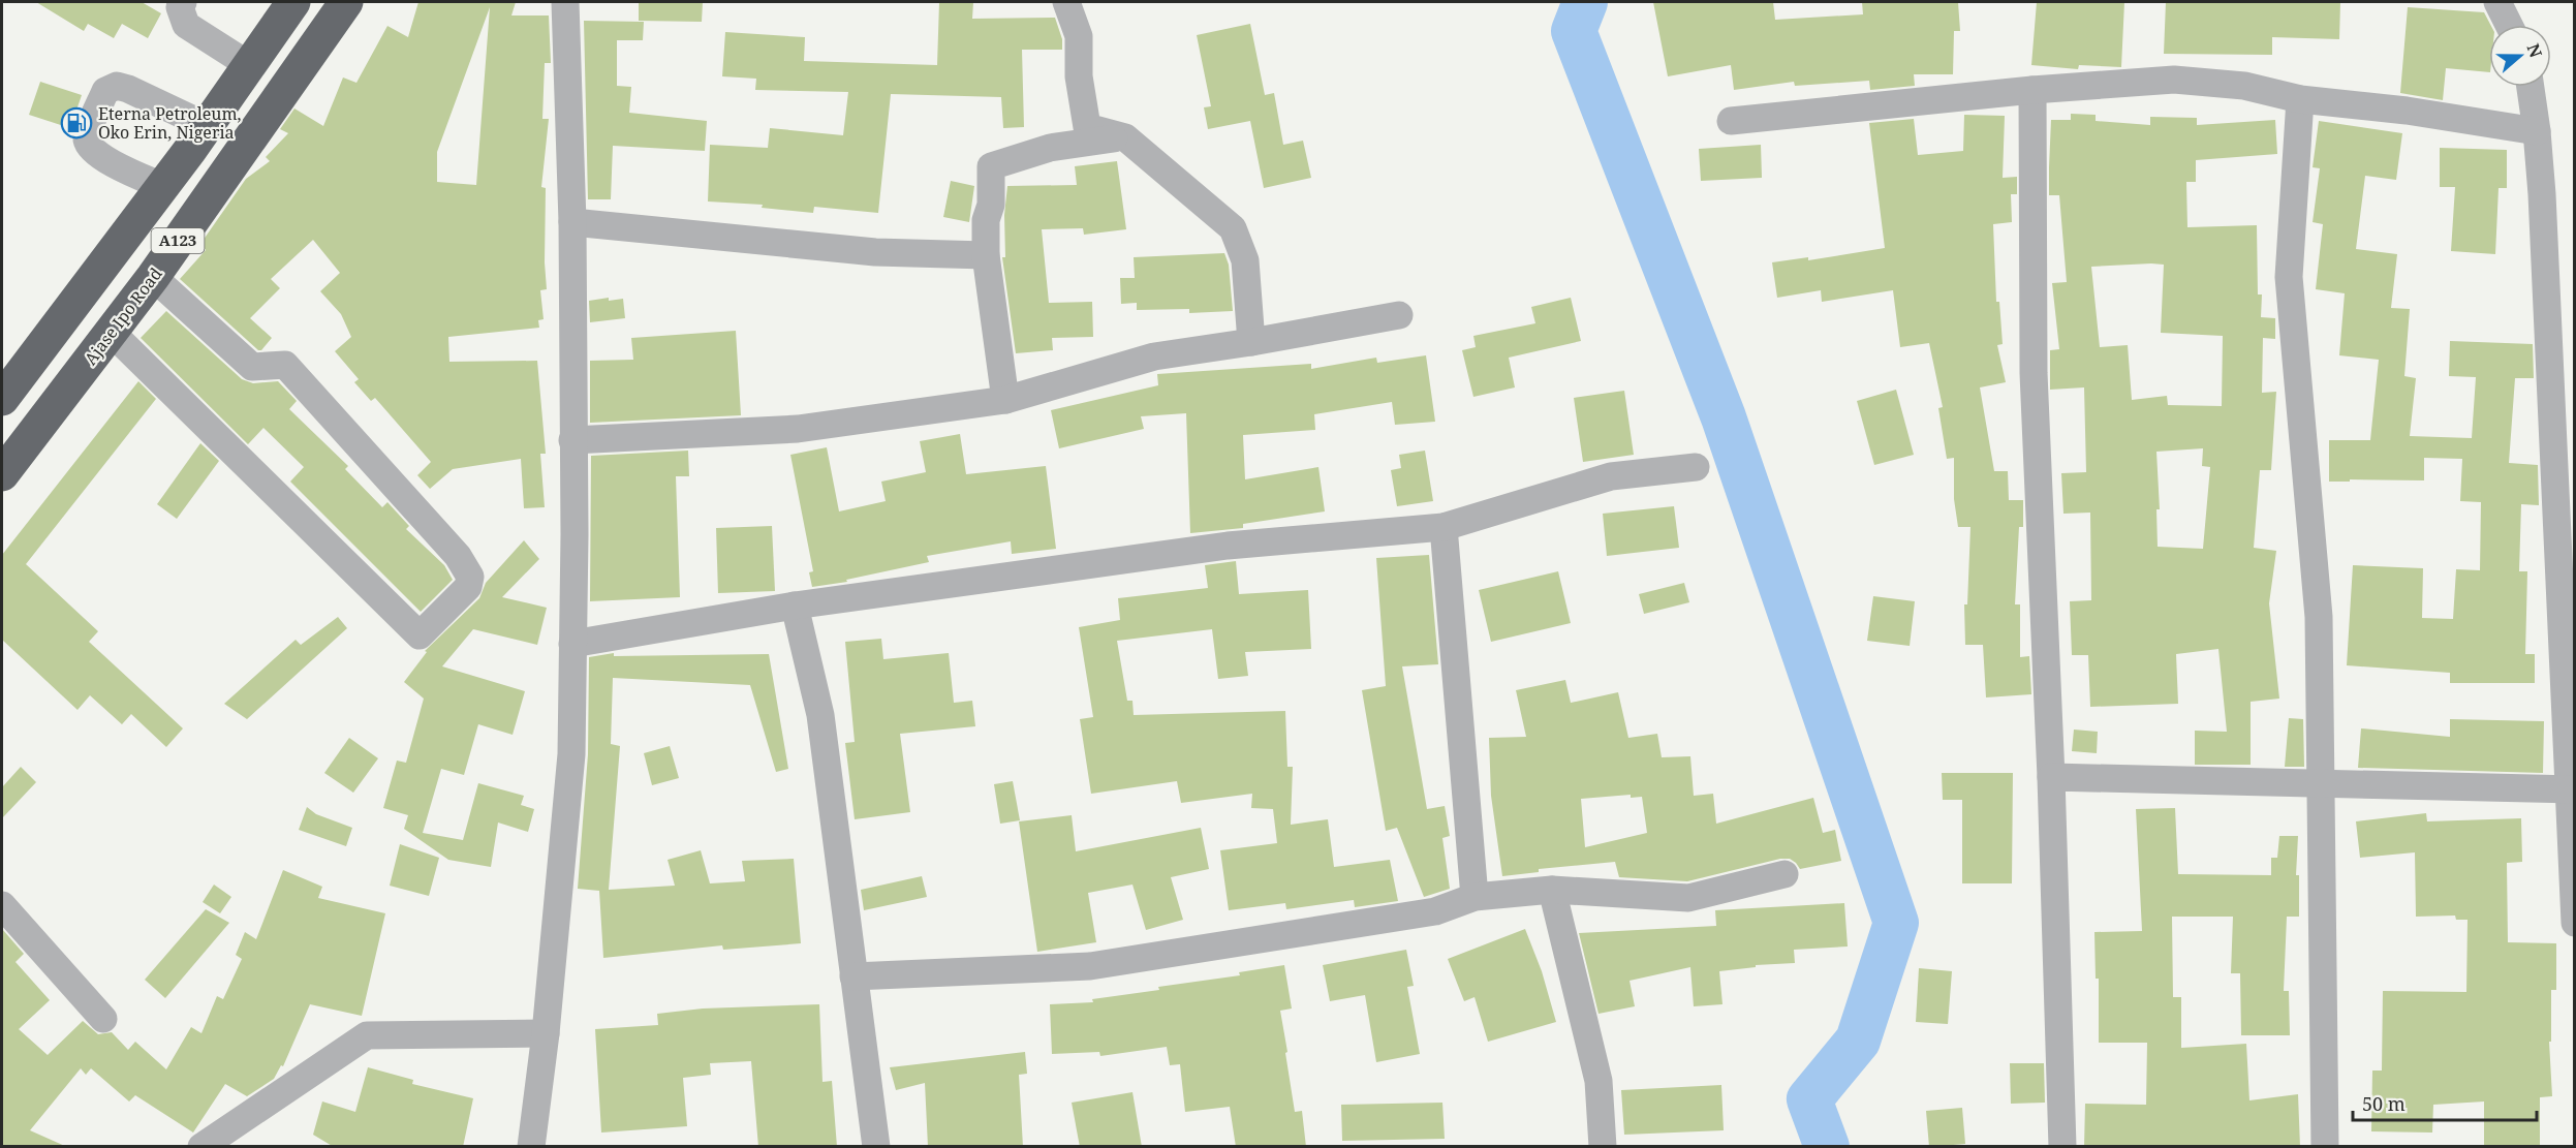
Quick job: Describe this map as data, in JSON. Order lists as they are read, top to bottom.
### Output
{
  "streets": {
    "highway": ["A123", "Ajase Ipo Road"]
  },
  "places": {
    "fuel station": ["Eterna Petroleum, Oko Erin, Nigeria"]
  },
  "scale_bar": "50 m",
  "north": "right"
}
